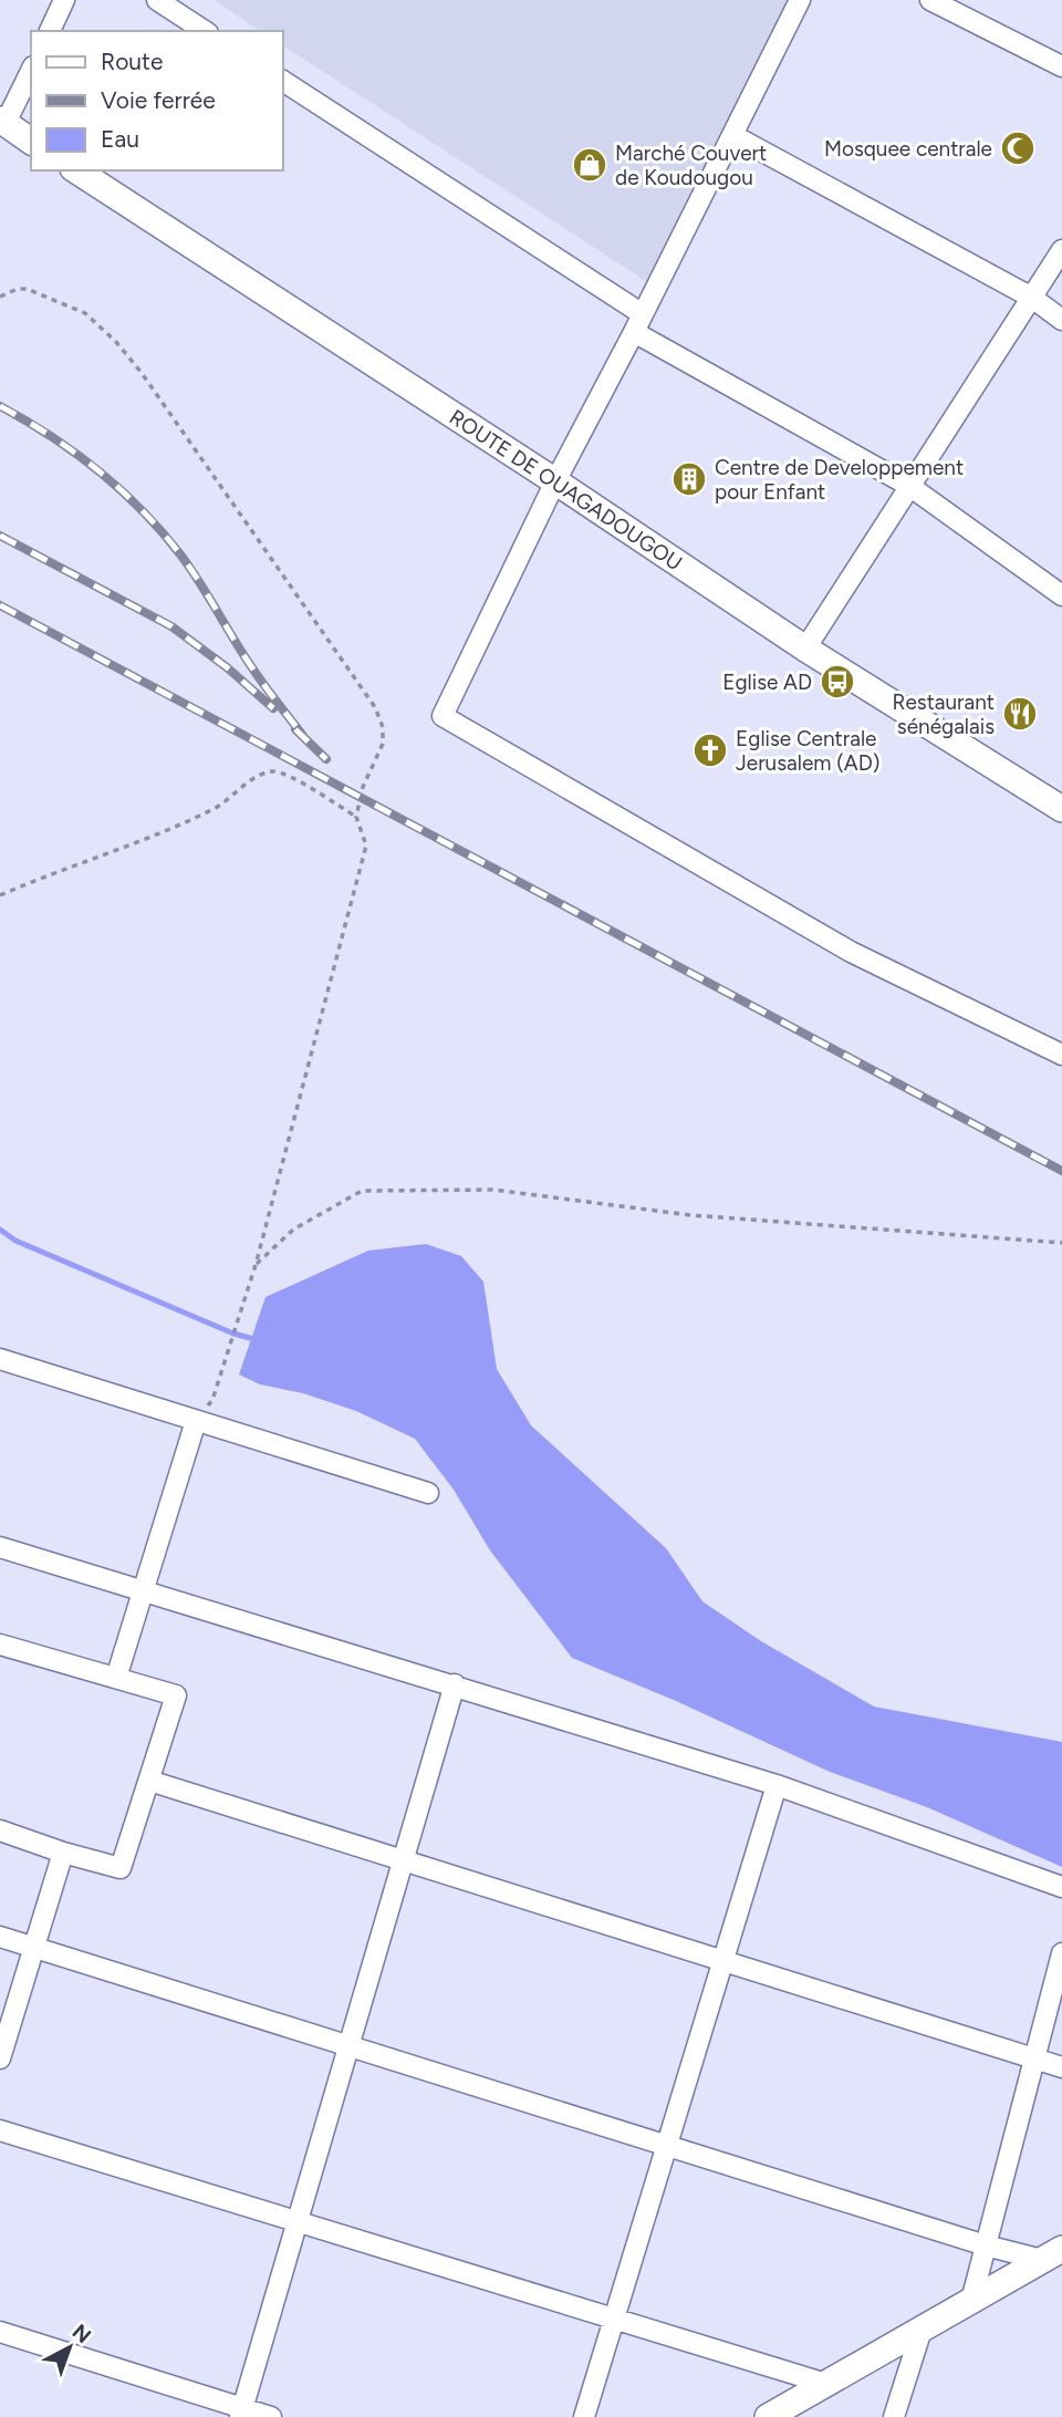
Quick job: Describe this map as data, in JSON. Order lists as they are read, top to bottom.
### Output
{
  "streets": {
    "street": ["ROUTE DE OUAGADOUGOU"]
  },
  "places": {
    "mosque": ["Mosquee centrale"],
    "shop": ["Marché Couvert de Koudougou"],
    "building": ["Centre de Developpement pour Enfant"],
    "bus stop": ["Eglise AD"],
    "restaurant": ["Restaurant sénégalais"],
    "church": ["Eglise Centrale Jerusalem (AD)"]
  },
  "legend": ["Route", "Voie ferrée", "Eau"],
  "north": "top right"
}
